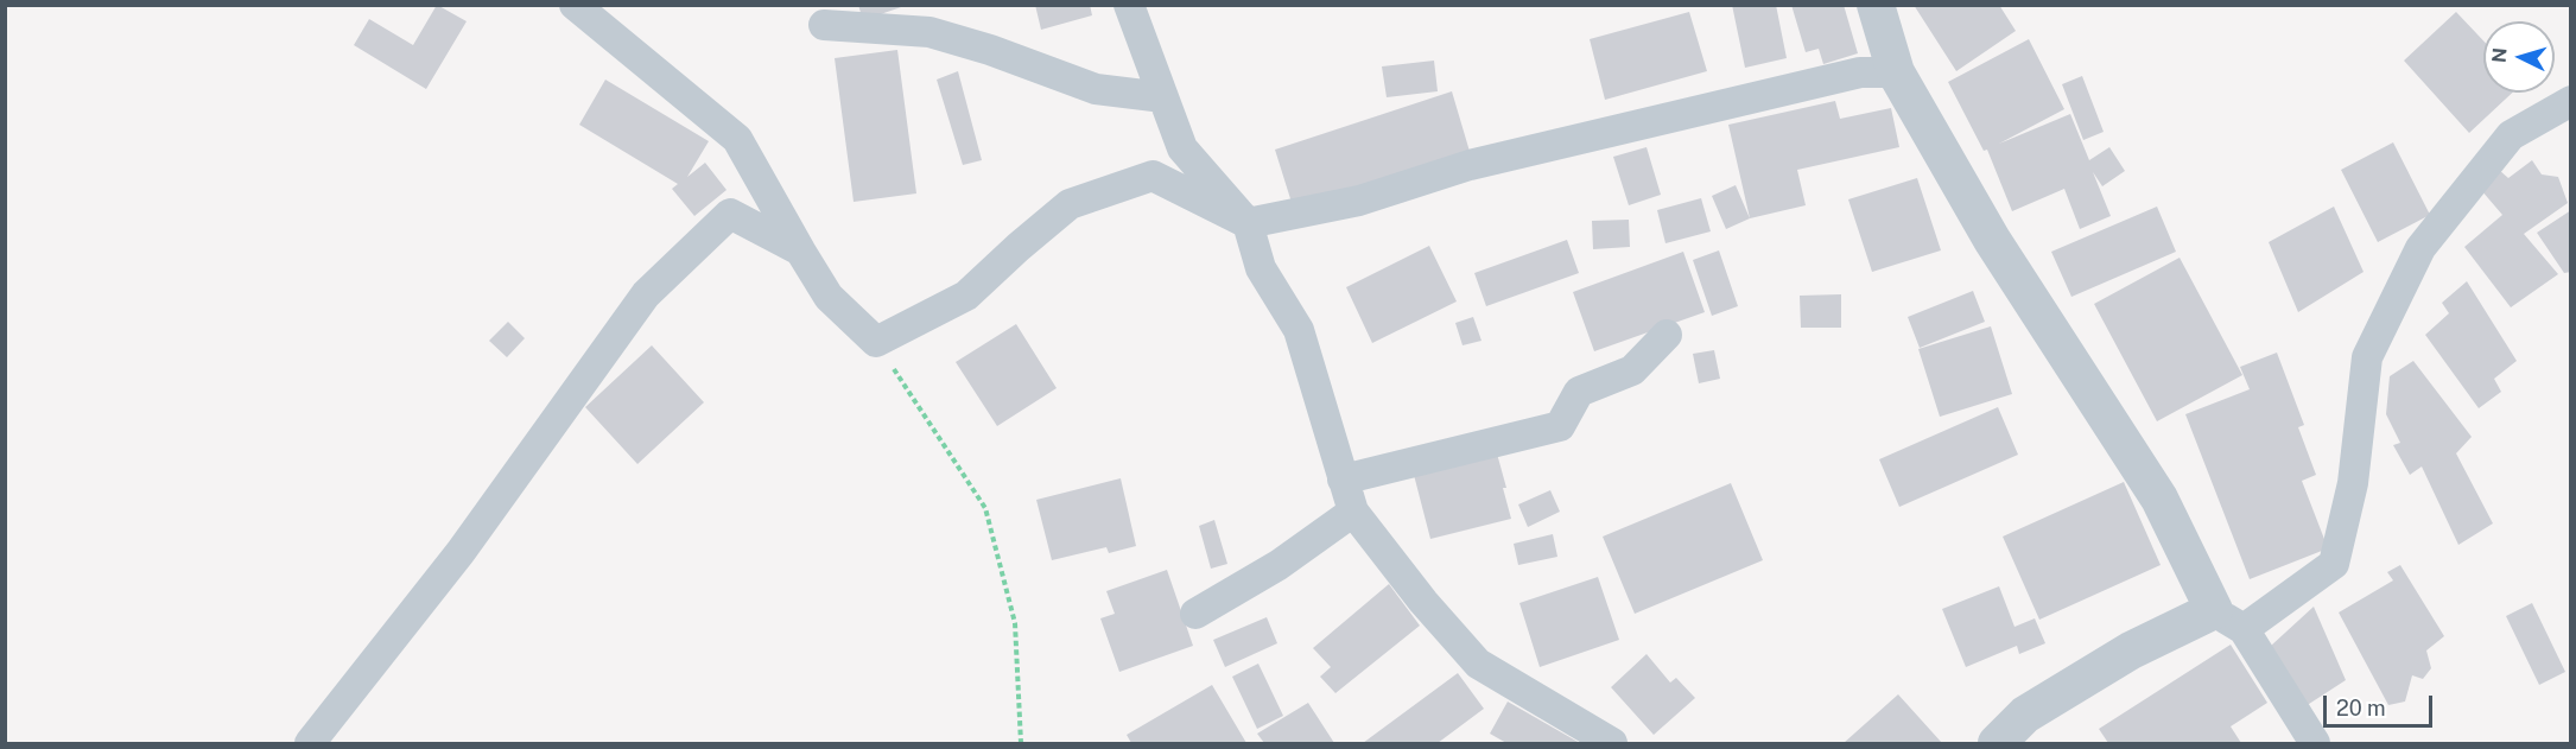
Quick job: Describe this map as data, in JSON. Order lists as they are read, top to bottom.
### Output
{
  "scale_bar": "20 m",
  "north": "left"
}
